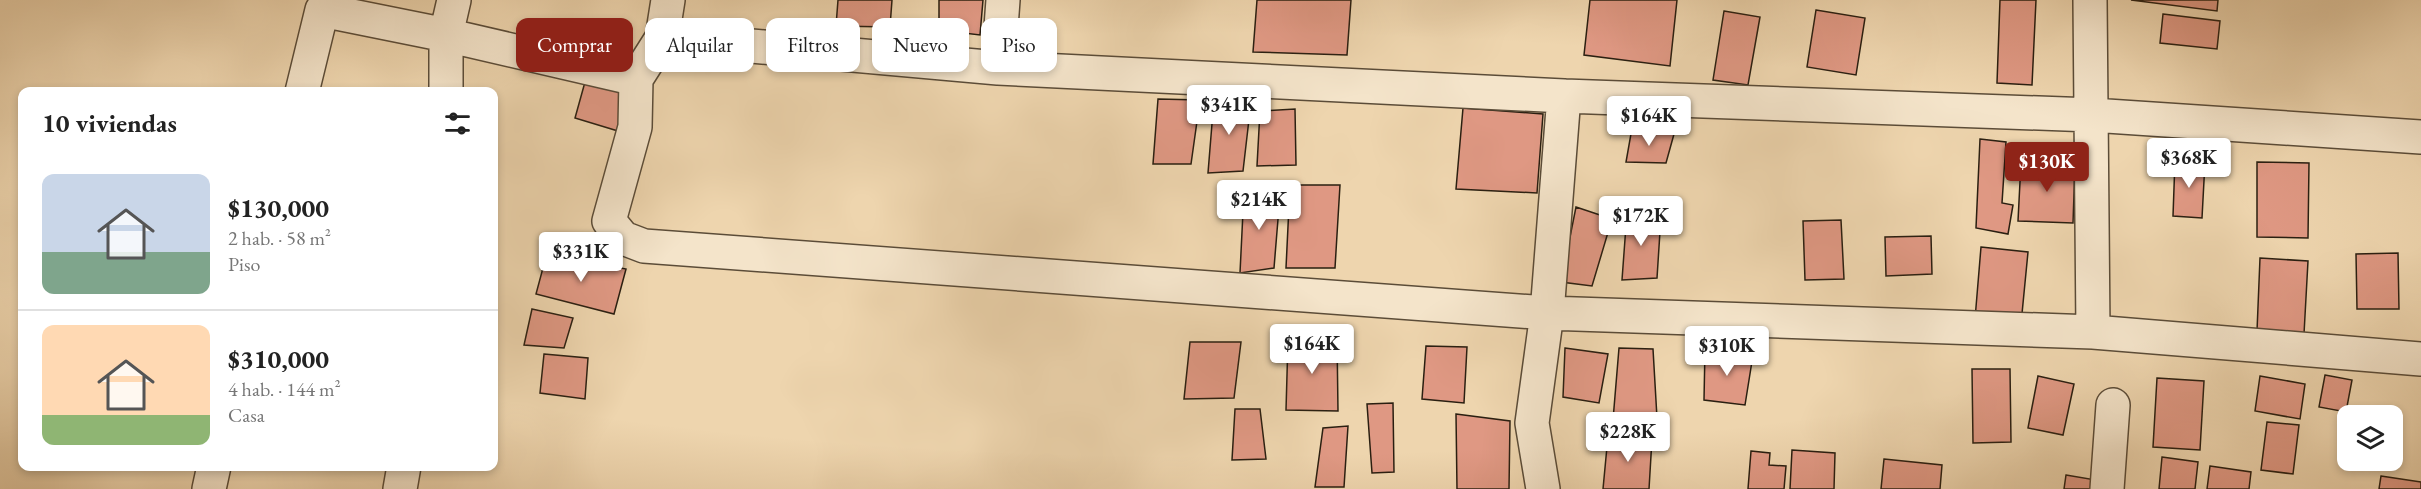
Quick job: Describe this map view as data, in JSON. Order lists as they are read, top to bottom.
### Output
{
  "page": {
    "chip": [
      "Comprar",
      "Alquilar",
      "Filtros",
      "Nuevo",
      "Piso"
    ],
    "price": [
      "$341K",
      "$164K",
      "$368K",
      "$130K",
      "$214K",
      "$172K",
      "$331K",
      "$164K",
      "$310K",
      "$228K"
    ],
    "heading": "10 viviendas",
    "list": [
      {
        "name": "$130,000",
        "note": "2 hab. · 58 m² · Piso"
      },
      {
        "name": "$310,000",
        "note": "4 hab. · 144 m² · Casa"
      }
    ]
  }
}
